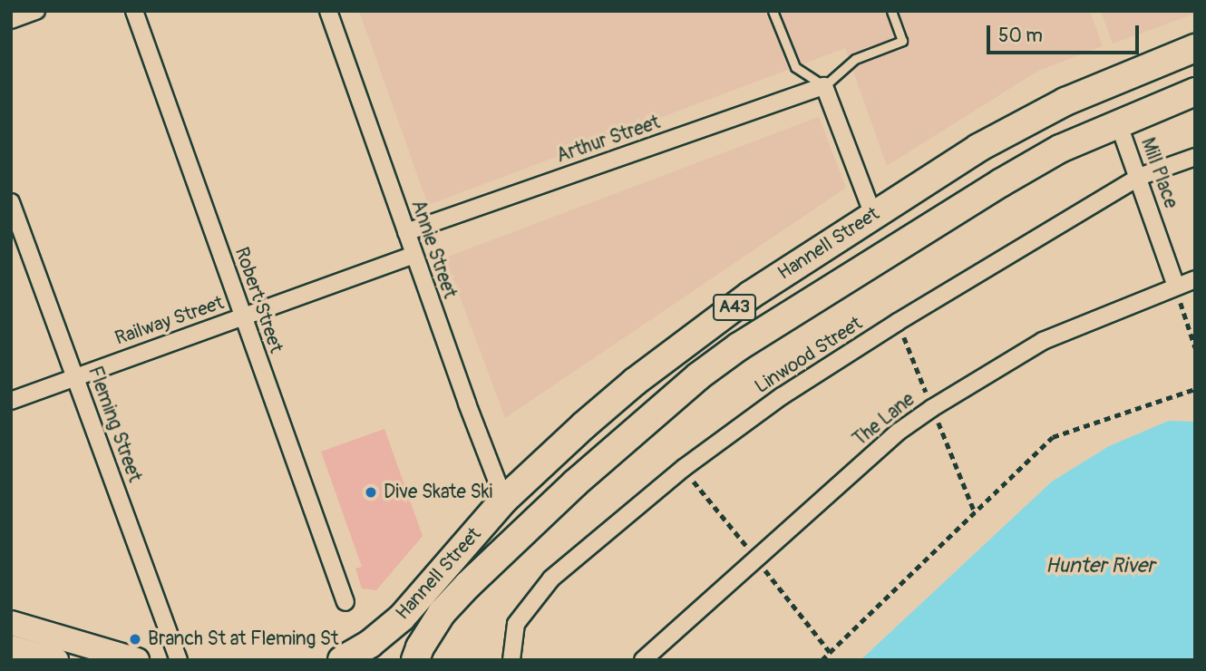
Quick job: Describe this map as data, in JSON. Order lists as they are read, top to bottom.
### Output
{
  "streets": {
    "highway": ["Hannell Street", "A43"],
    "street": [
      "Arthur Street",
      "Mill Place",
      "Annie Street",
      "Robert Street",
      "Railway Street",
      "Linwood Street",
      "The Lane",
      "Fleming Street"
    ]
  },
  "crossings": [
    ["Arthur Street", "Annie Street"],
    ["Mill Place", "Hannell Street"],
    ["Mill Place", "Linwood Street"],
    ["Mill Place", "The Lane"],
    ["Hannell Street", "Annie Street"],
    ["Annie Street", "Railway Street"],
    ["Robert Street", "Railway Street"],
    ["Railway Street", "Fleming Street"]
  ],
  "water": ["Hunter River"],
  "places": ["Dive Skate Ski", "Branch St at Fleming St"],
  "scale_bar": "50 m"
}
